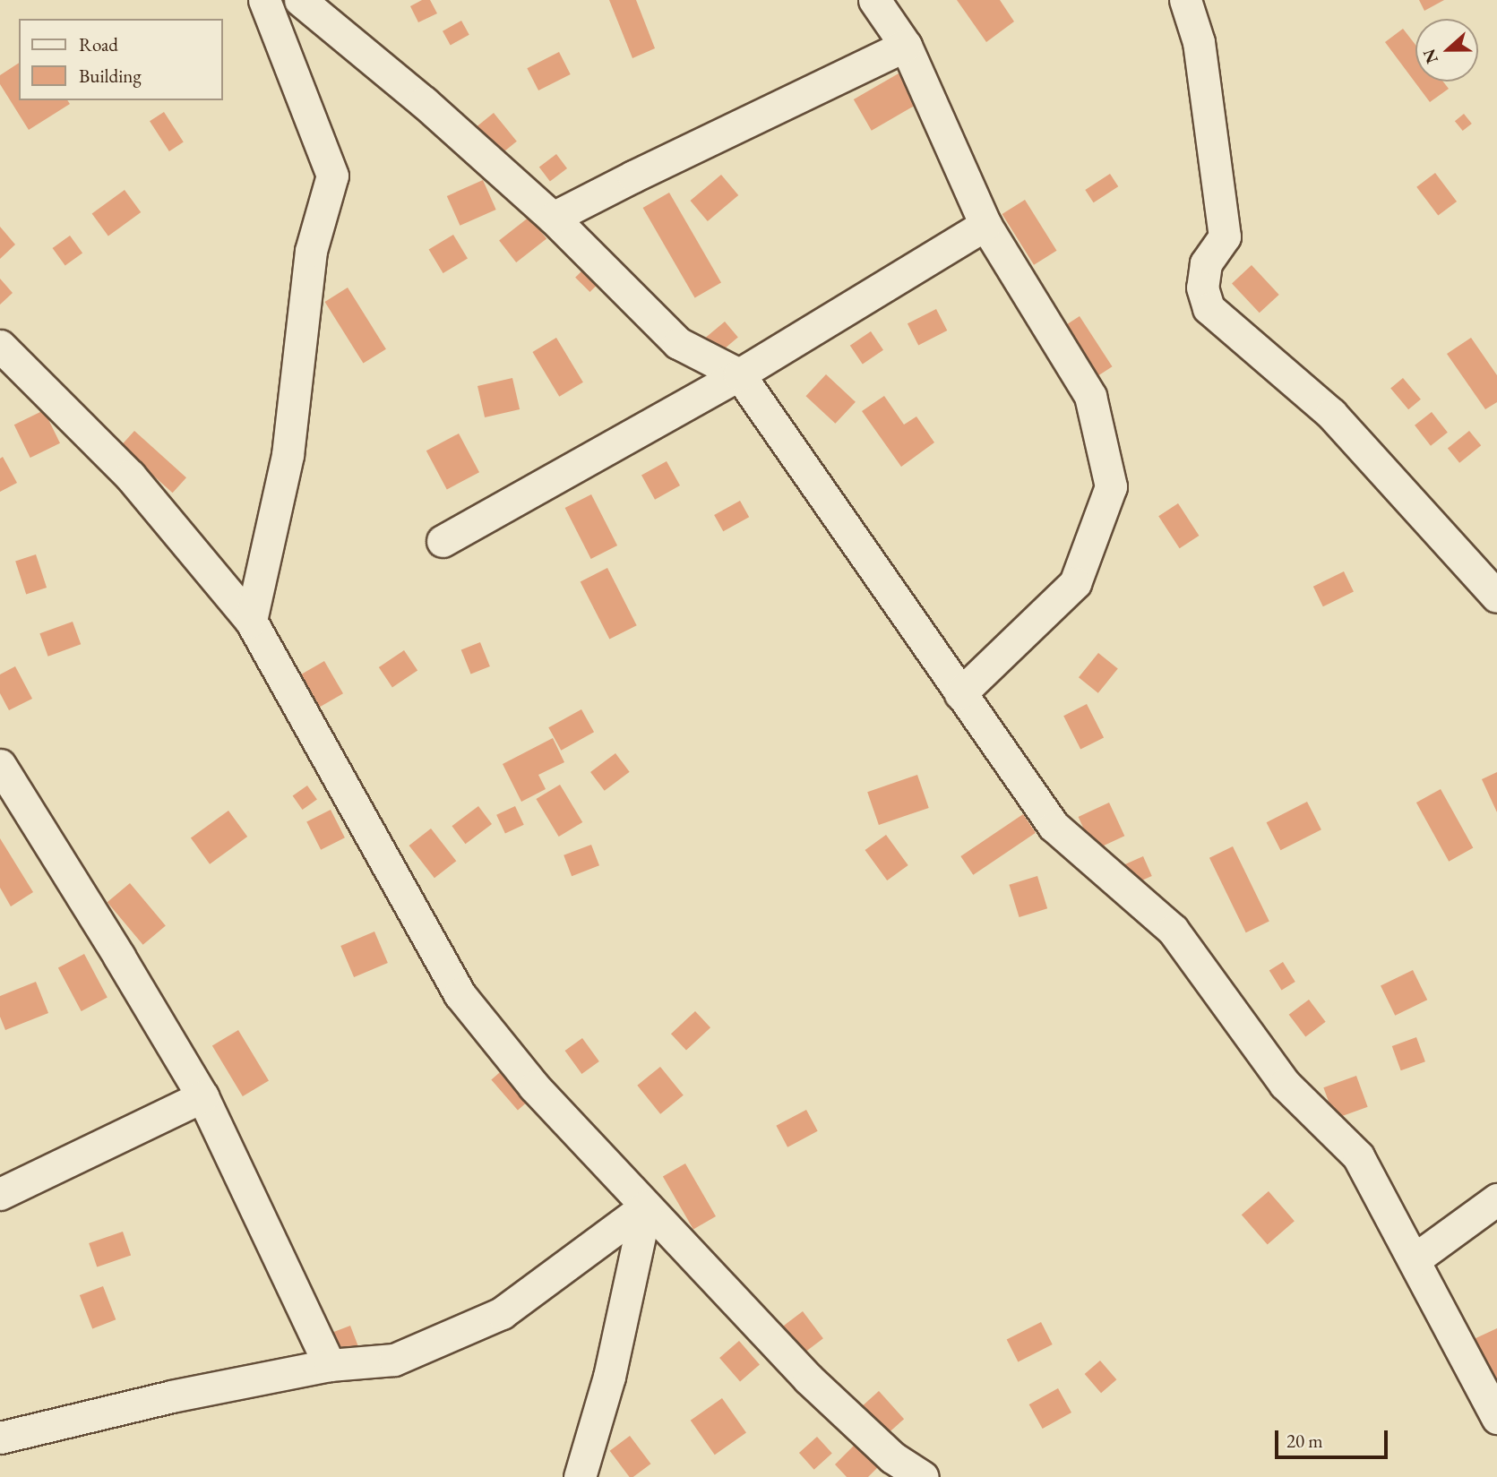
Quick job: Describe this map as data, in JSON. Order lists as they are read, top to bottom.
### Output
{
  "legend": ["Road", "Building"],
  "scale_bar": "20 m",
  "north": "left"
}
